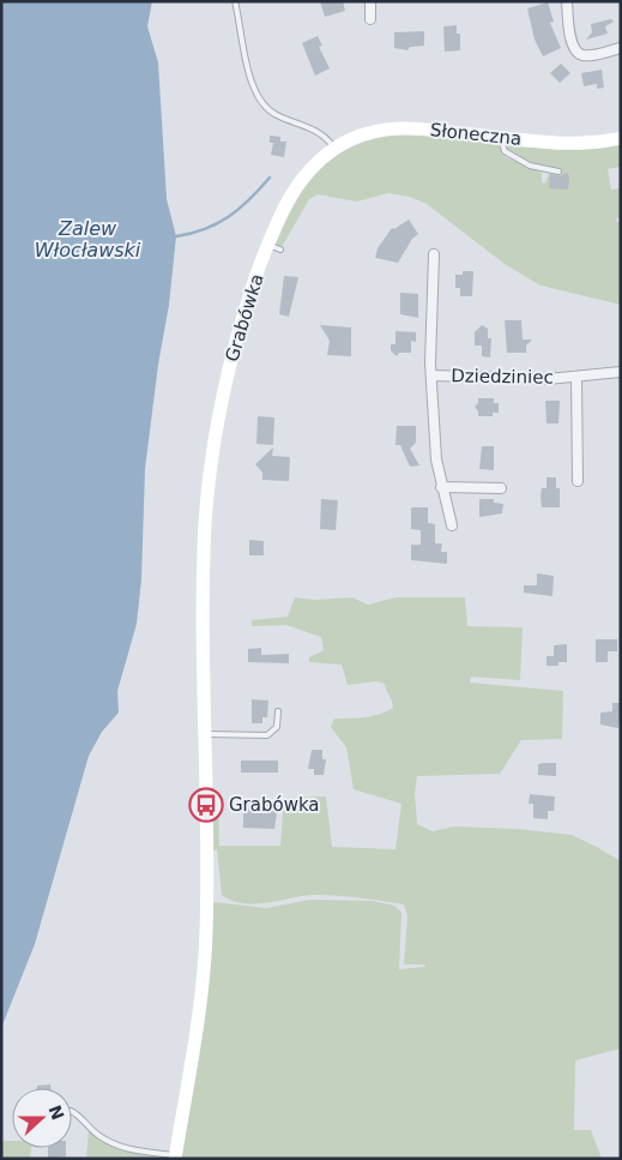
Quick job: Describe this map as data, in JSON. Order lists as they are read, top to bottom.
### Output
{
  "streets": {
    "street": ["Słoneczna", "Grabówka", "Dziedziniec"]
  },
  "crossings": [
    ["Słoneczna", "Grabówka"]
  ],
  "water": ["Zalew Włocławski"],
  "places": {
    "bus stop": ["Grabówka"]
  },
  "north": "right"
}
